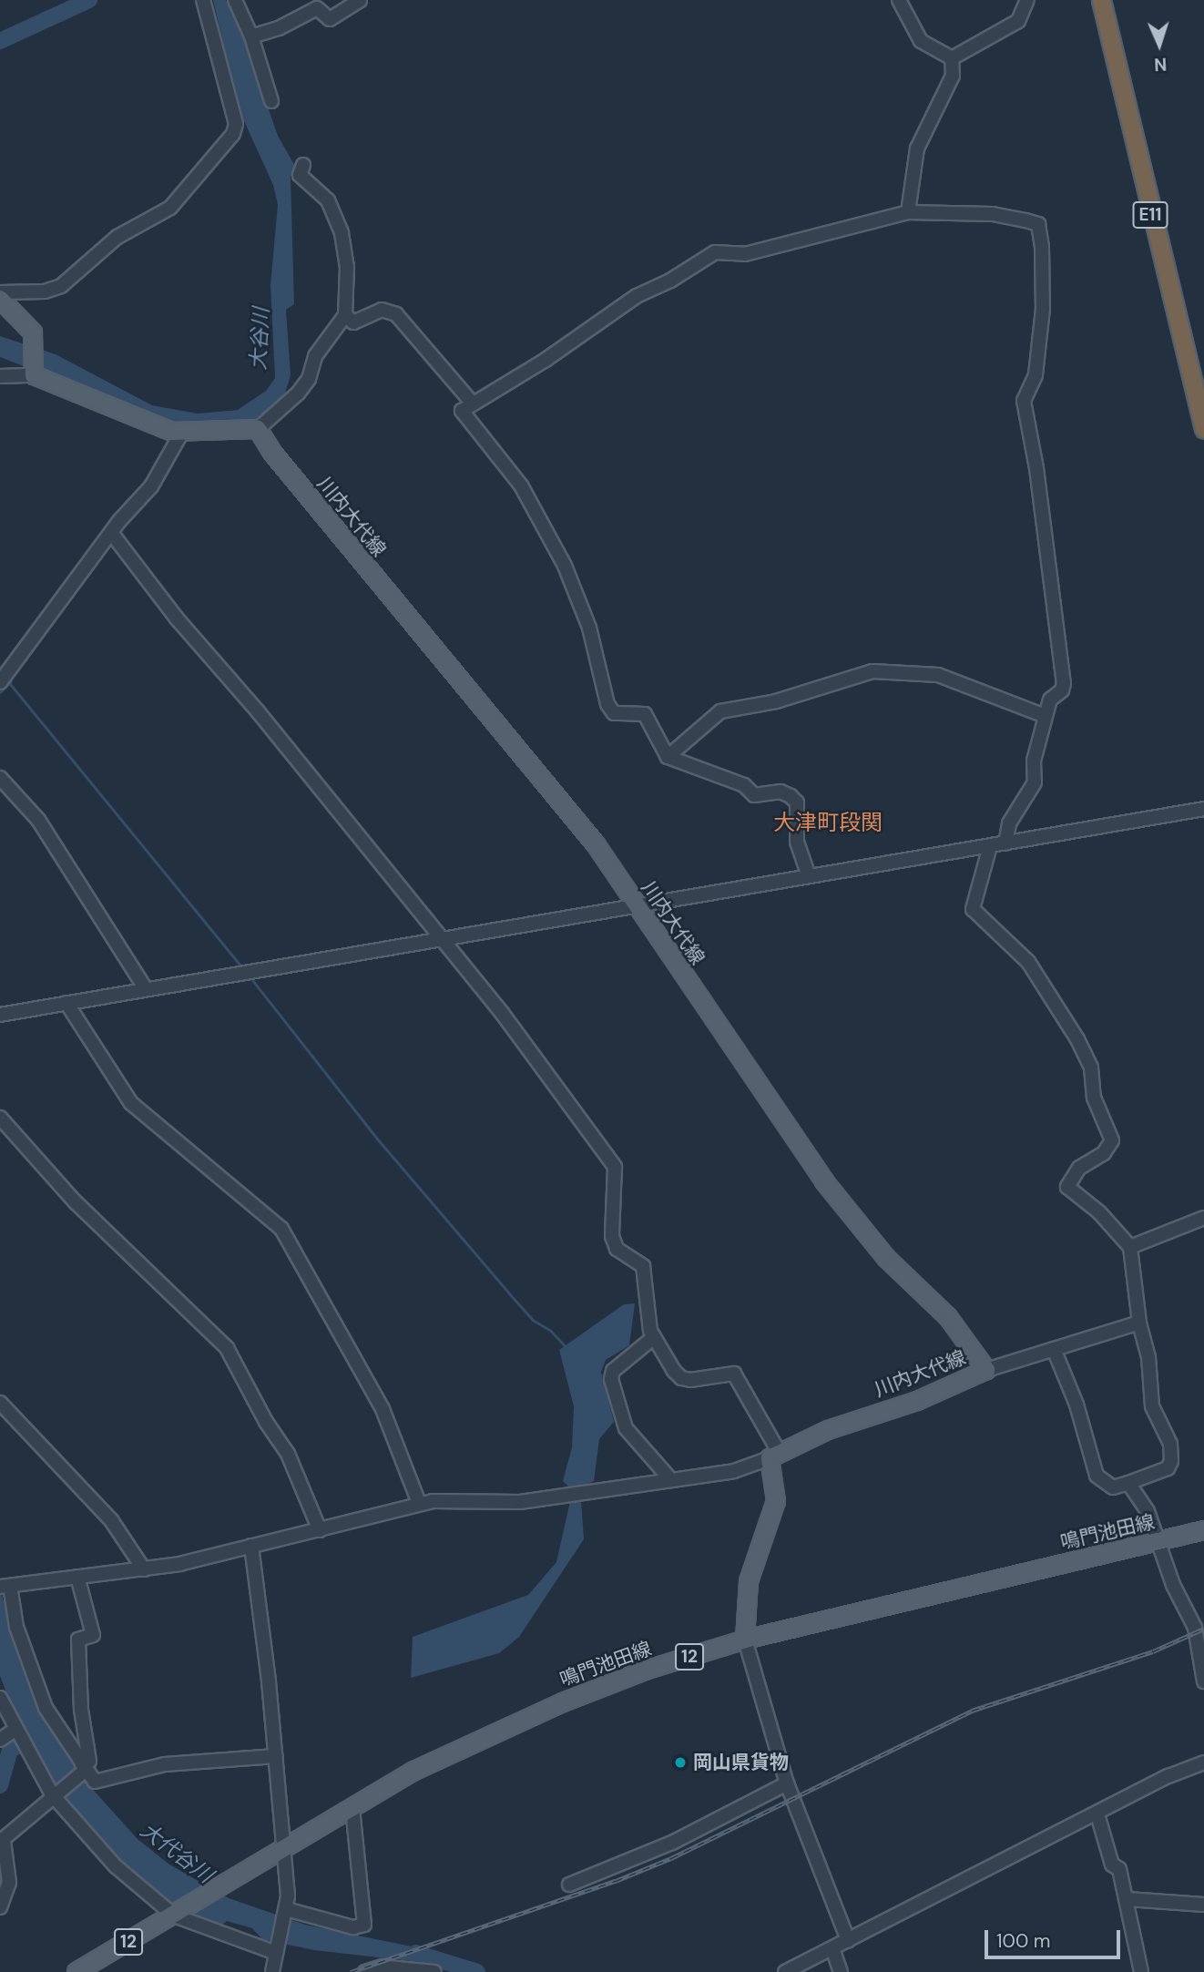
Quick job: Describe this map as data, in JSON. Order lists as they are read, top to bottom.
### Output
{
  "streets": {
    "highway": ["E11"],
    "main road": ["川内大代線", "鳴門池田線", "12"]
  },
  "districts": ["大津町段関"],
  "water": ["大谷川", "大代谷川"],
  "places": ["岡山県貨物"],
  "scale_bar": "100 m",
  "north": "bottom"
}
